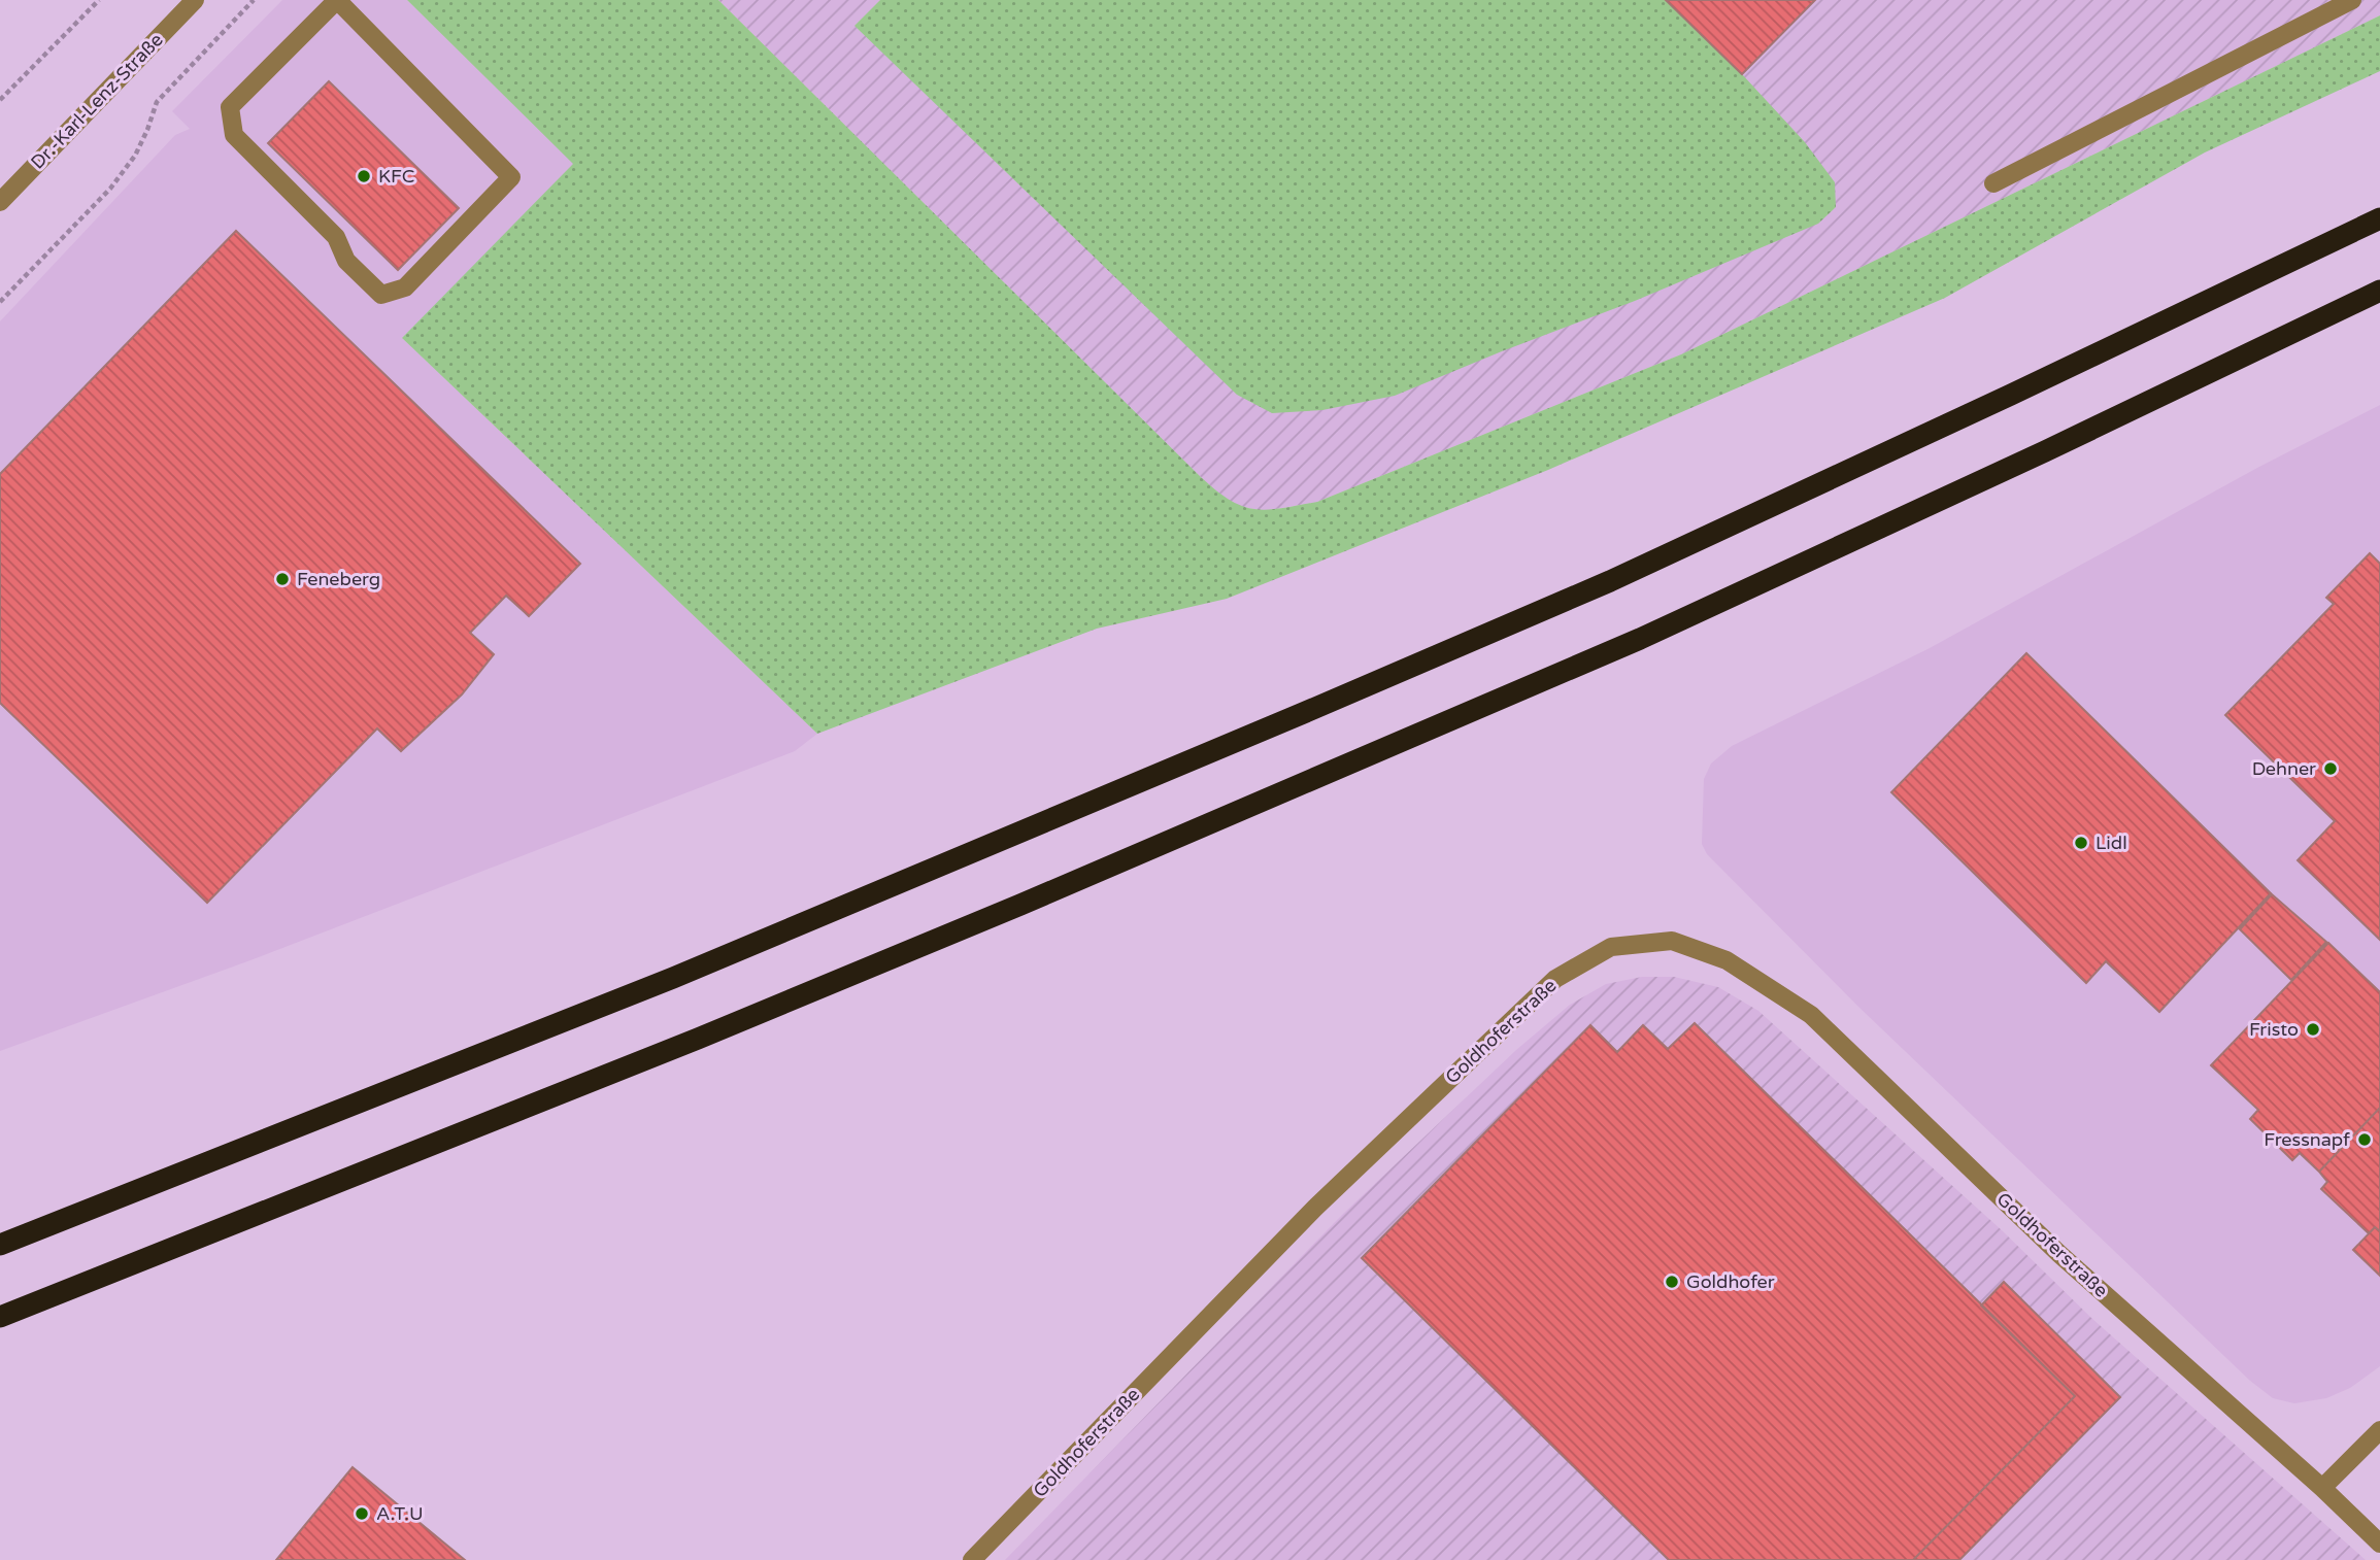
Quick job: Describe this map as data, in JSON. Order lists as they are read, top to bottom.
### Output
{
  "streets": {
    "street": ["Dr.-Karl-Lenz-Straße", "Goldhoferstraße"]
  },
  "places": [
    "KFC",
    "Feneberg",
    "Dehner",
    "Lidl",
    "Fristo",
    "Fressnapf",
    "Goldhofer",
    "A.T.U"
  ]
}
